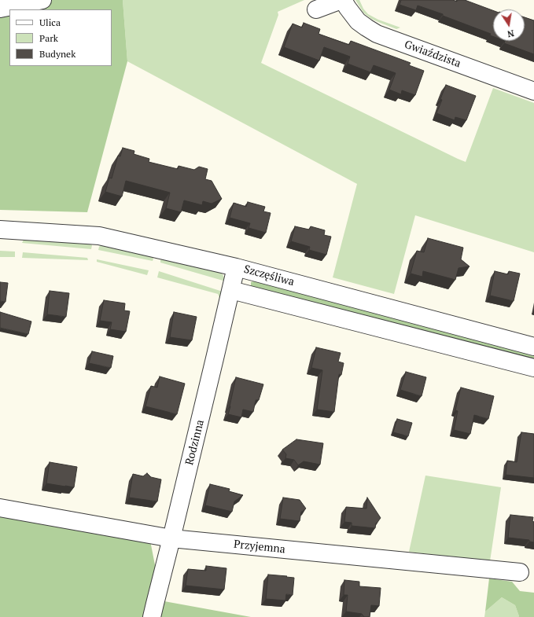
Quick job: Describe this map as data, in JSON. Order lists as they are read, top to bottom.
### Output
{
  "streets": {
    "street": [
      "Gwiaździsta",
      "Szczęśliwa",
      "Rodzinna",
      "Przyjemna"
    ]
  },
  "crossings": [
    ["Szczęśliwa", "Rodzinna"],
    ["Rodzinna", "Przyjemna"]
  ],
  "legend": ["Ulica", "Park", "Budynek"],
  "north": "bottom"
}
